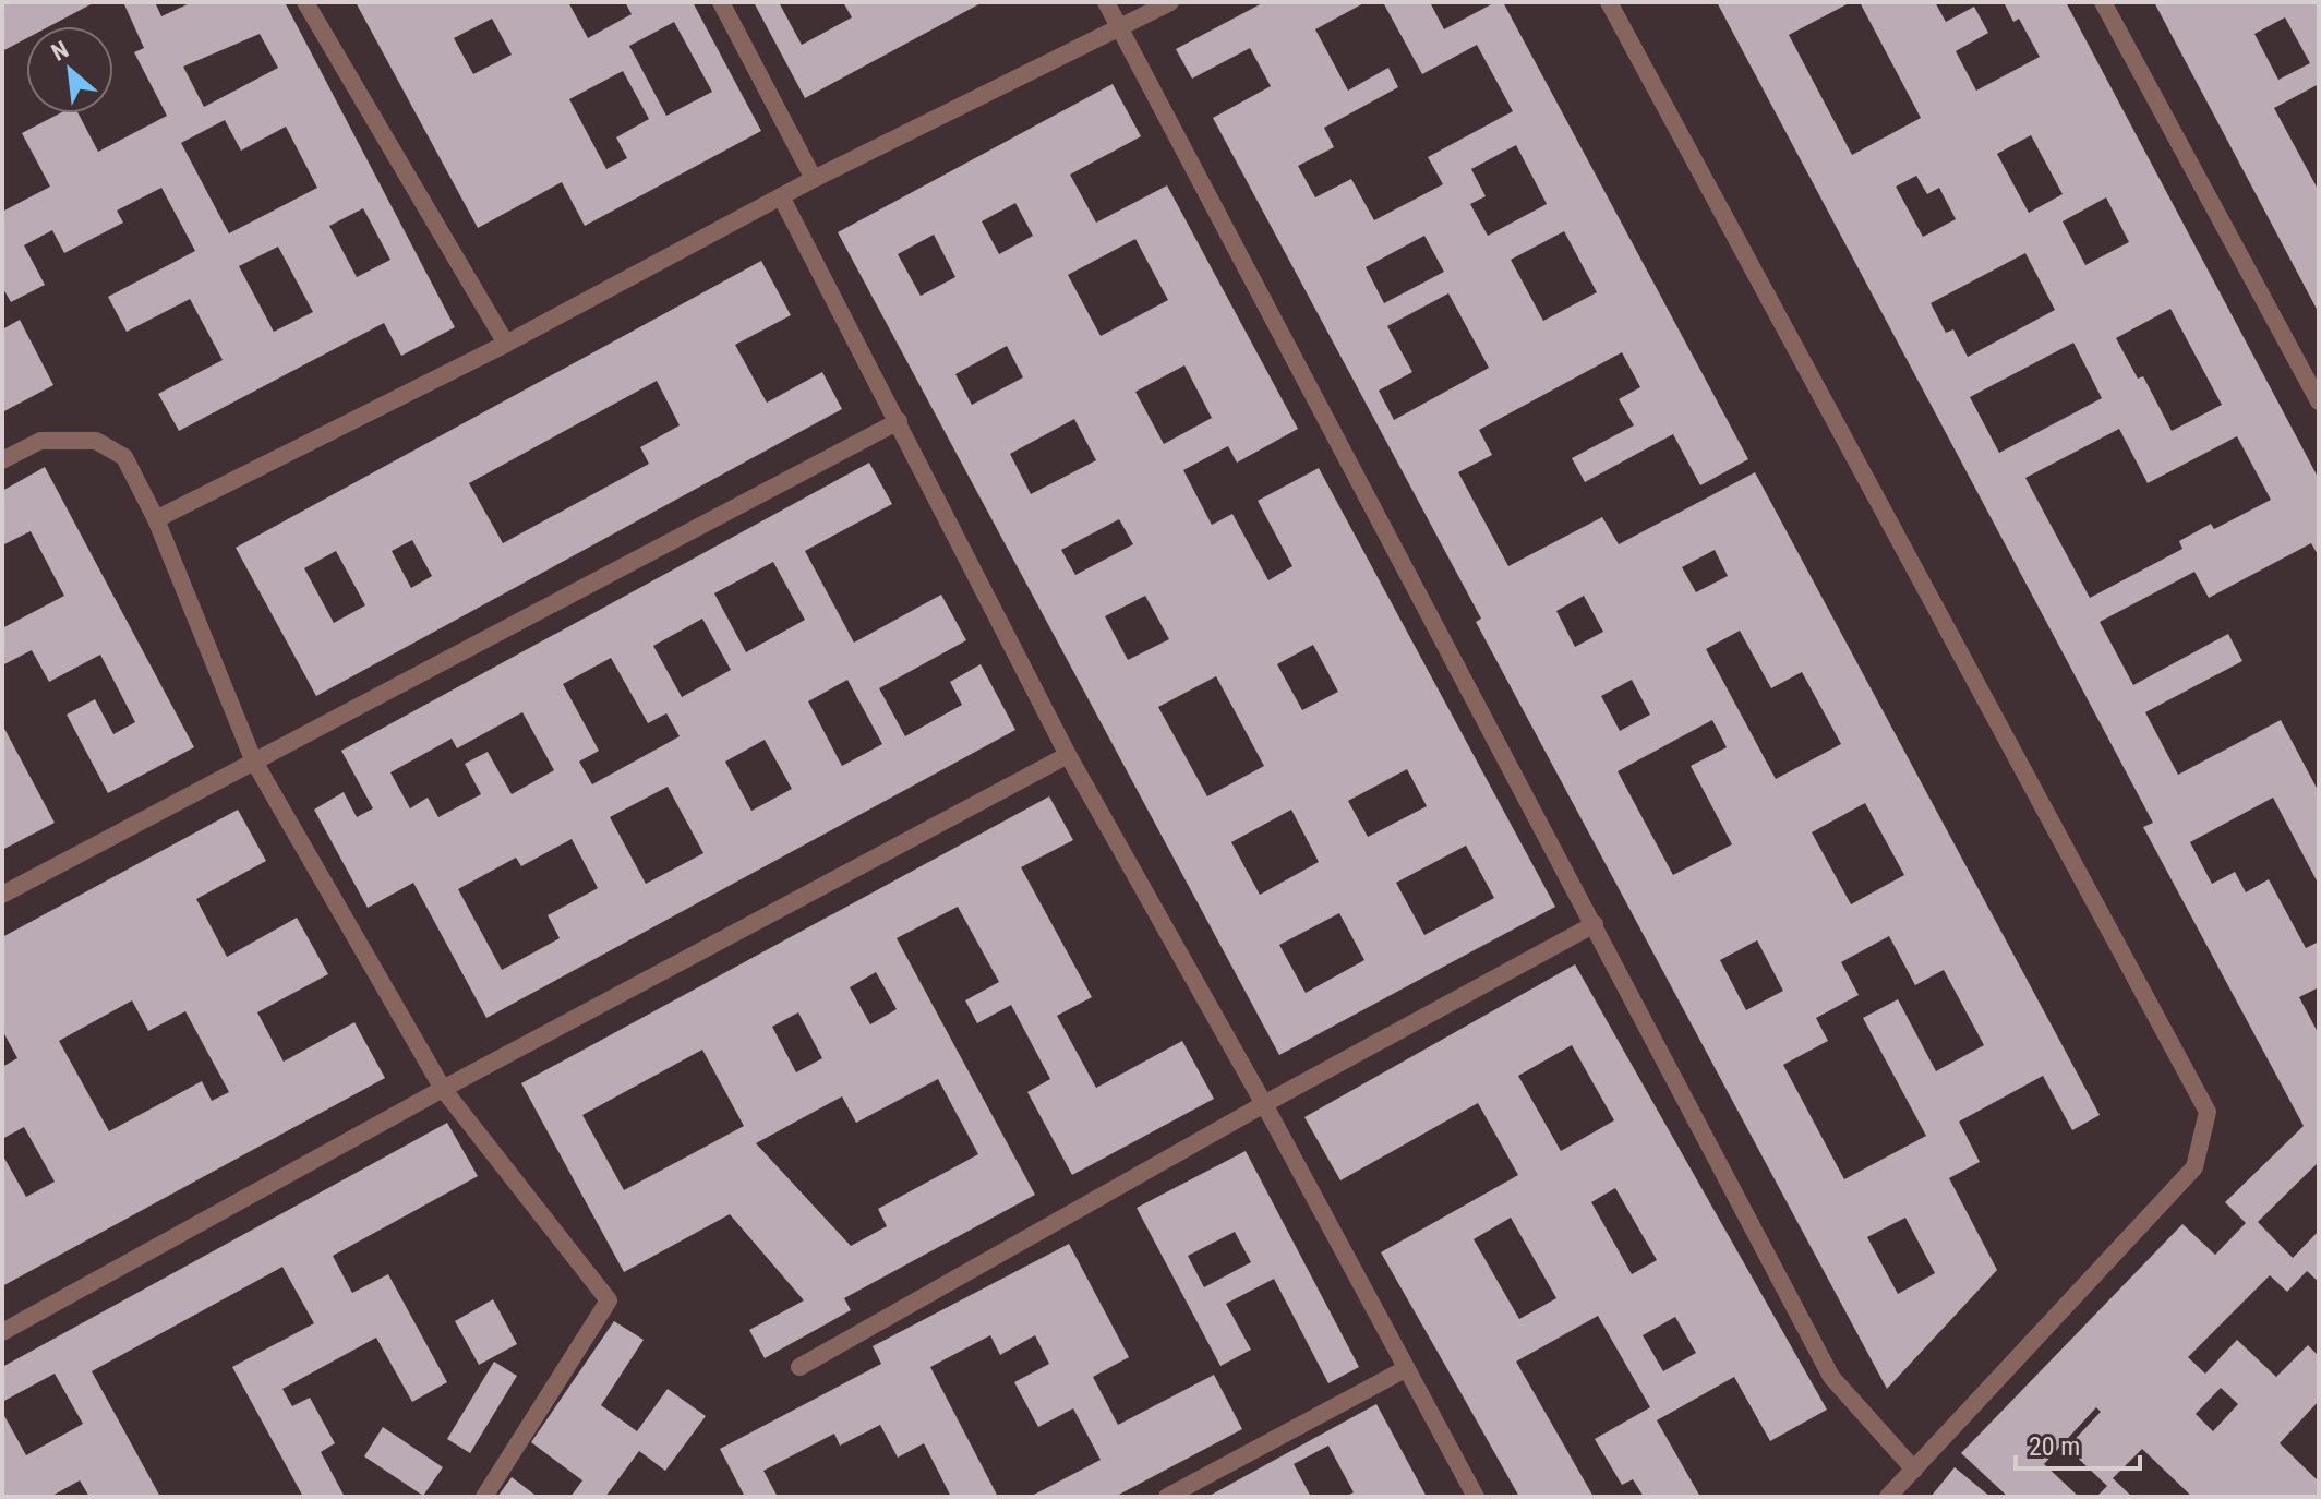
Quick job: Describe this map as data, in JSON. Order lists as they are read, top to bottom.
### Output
{
  "scale_bar": "20 m",
  "north": "top left"
}
